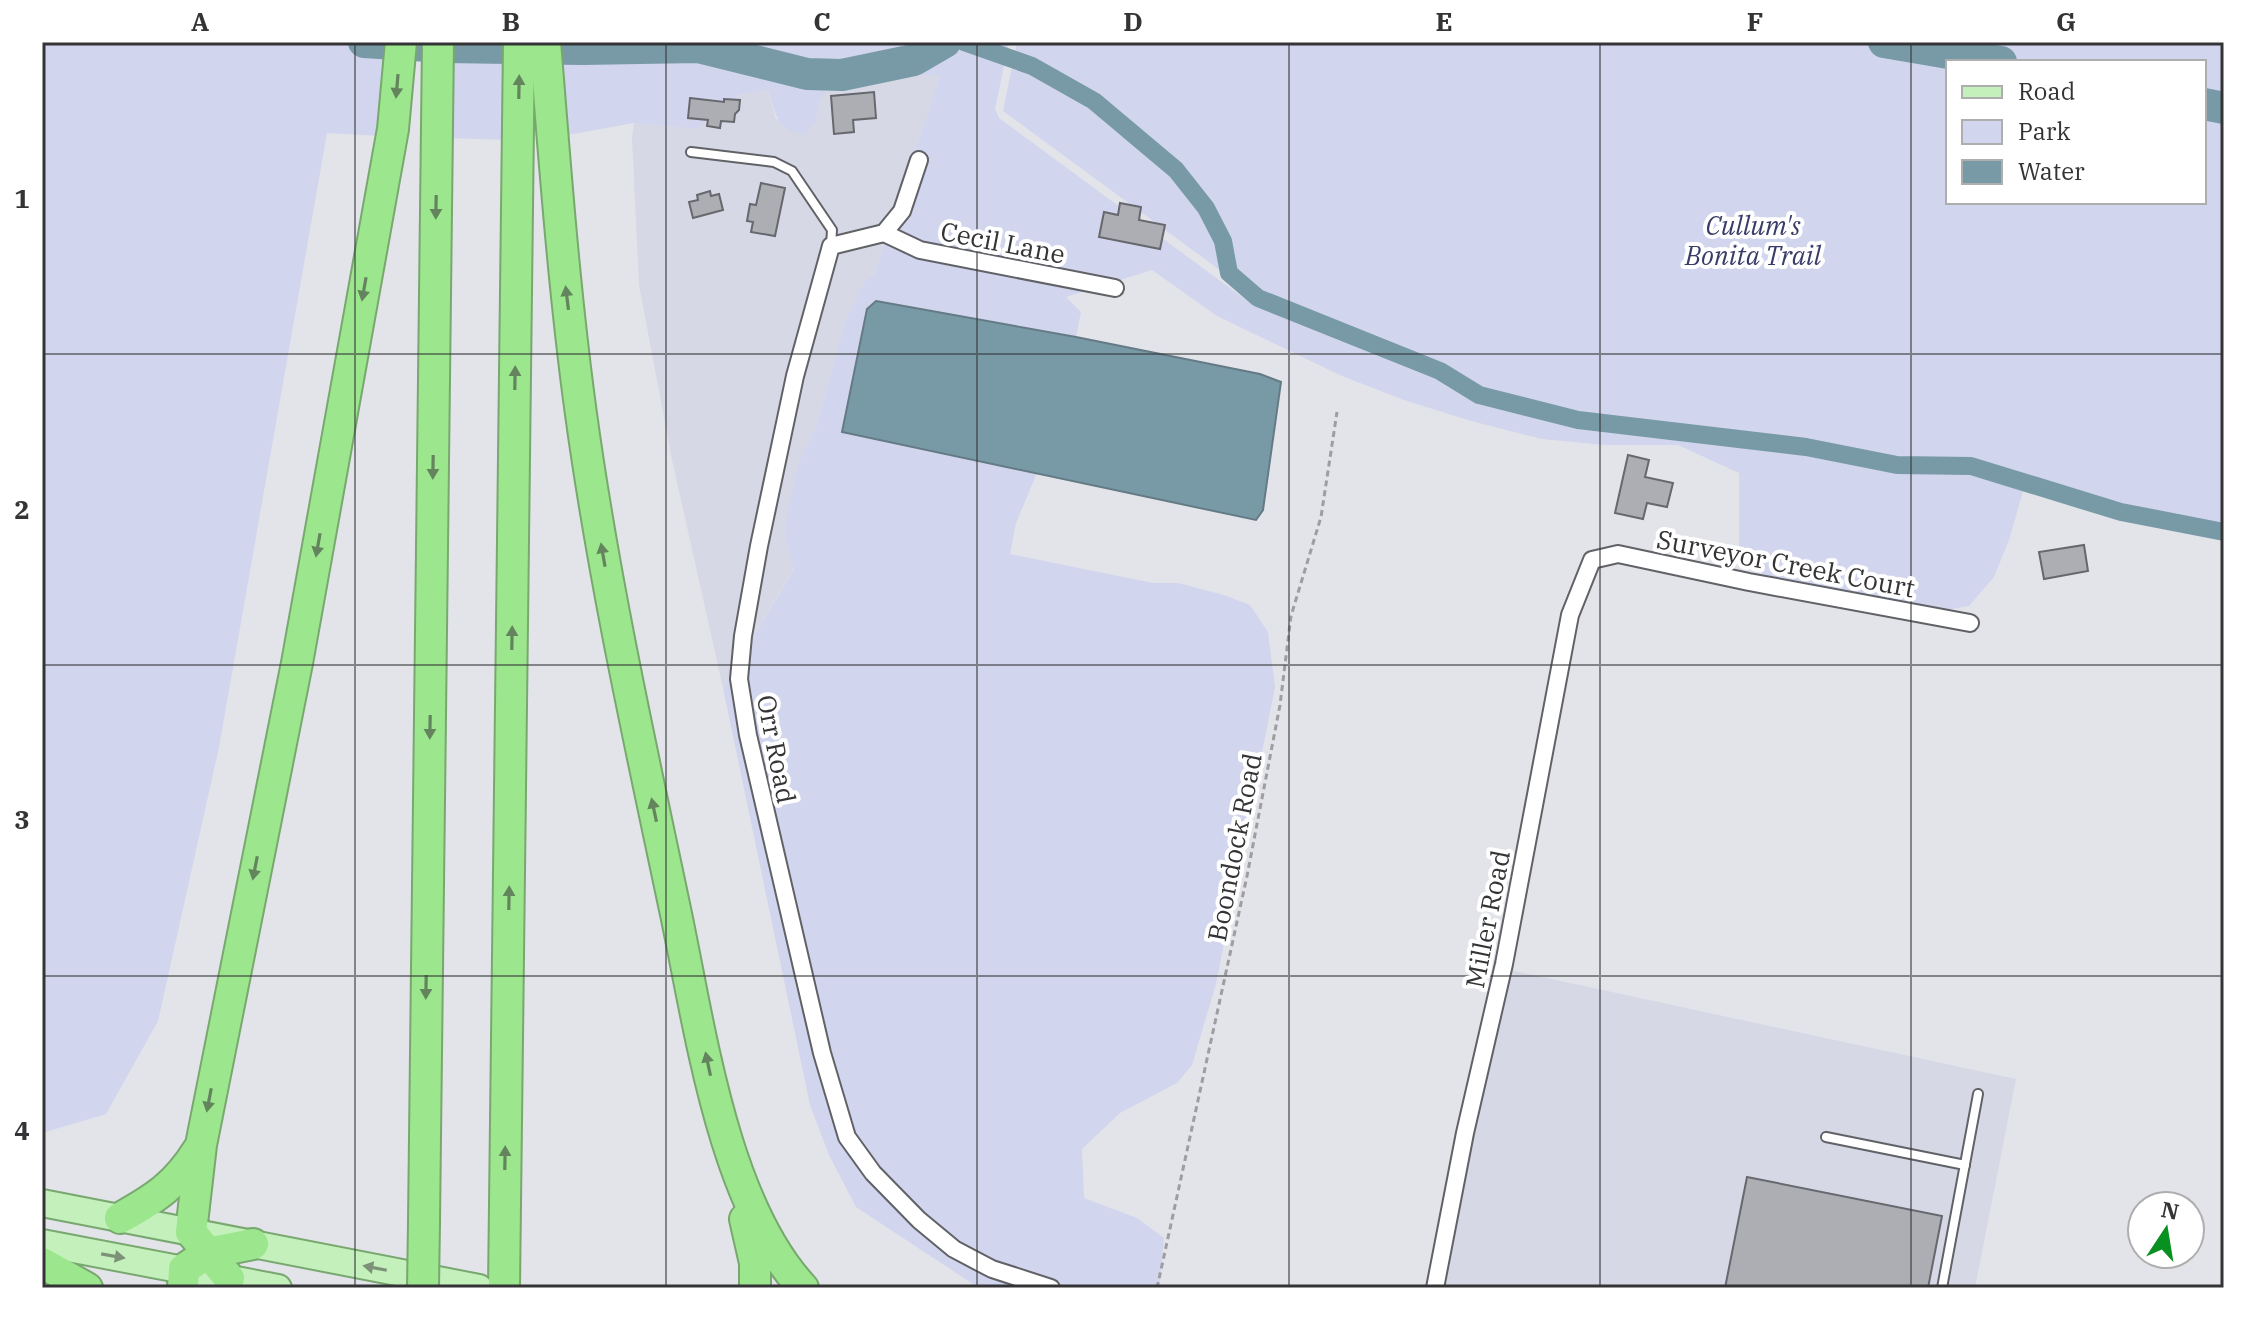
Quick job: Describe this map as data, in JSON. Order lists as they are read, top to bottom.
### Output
{
  "streets": {
    "street": [
      "Cecil Lane",
      "Surveyor Creek Court",
      "Orr Road",
      "Miller Road"
    ],
    "path": ["Boondock Road"]
  },
  "crossings": [
    ["Surveyor Creek Court", "Miller Road"]
  ],
  "parks": ["Cullum's Bonita Trail"],
  "legend": ["Road", "Park", "Water"],
  "north": "top",
  "grid": {
    "columns": [
      "A",
      "B",
      "C",
      "D",
      "E",
      "F",
      "G"
    ],
    "rows": [
      "1",
      "2",
      "3",
      "4"
    ]
  }
}
